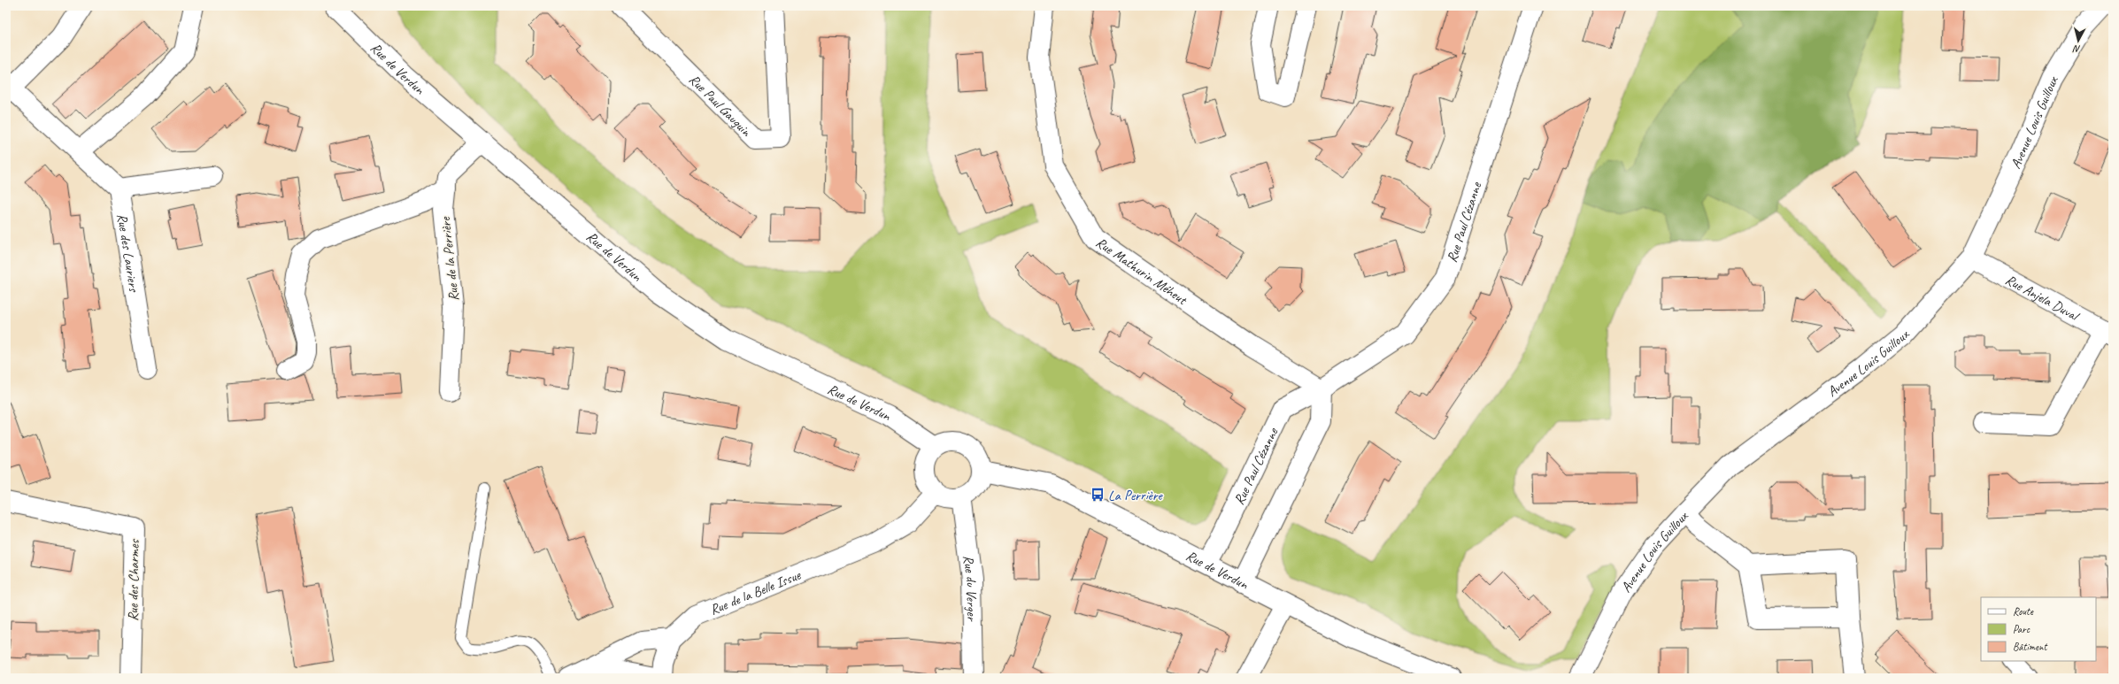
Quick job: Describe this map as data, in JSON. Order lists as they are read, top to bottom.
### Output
{
  "streets": {
    "street": [
      "Rue de Verdun",
      "Rue Paul Gauguin",
      "Avenue Louis Guilloux",
      "Rue Paul Cézanne",
      "Rue des Lauriers",
      "Rue de la Perrière",
      "Rue Mathurin Méheut",
      "Rue Anjela Duval",
      "Rue des Charmes",
      "Rue du Verger",
      "Rue de la Belle Issue"
    ]
  },
  "crossings": [
    ["Rue de Verdun", "Rue Paul Cézanne"],
    ["Rue de Verdun", "Rue de la Perrière"],
    ["Rue de Verdun", "Rue du Verger"],
    ["Rue de Verdun", "Rue de la Belle Issue"],
    ["Avenue Louis Guilloux", "Rue Anjela Duval"],
    ["Rue Paul Cézanne", "Rue Mathurin Méheut"],
    ["Rue du Verger", "Rue de la Belle Issue"]
  ],
  "places": {
    "bus stop": ["La Perrière"]
  },
  "legend": ["Route", "Parc", "Bâtiment"],
  "north": "bottom"
}
